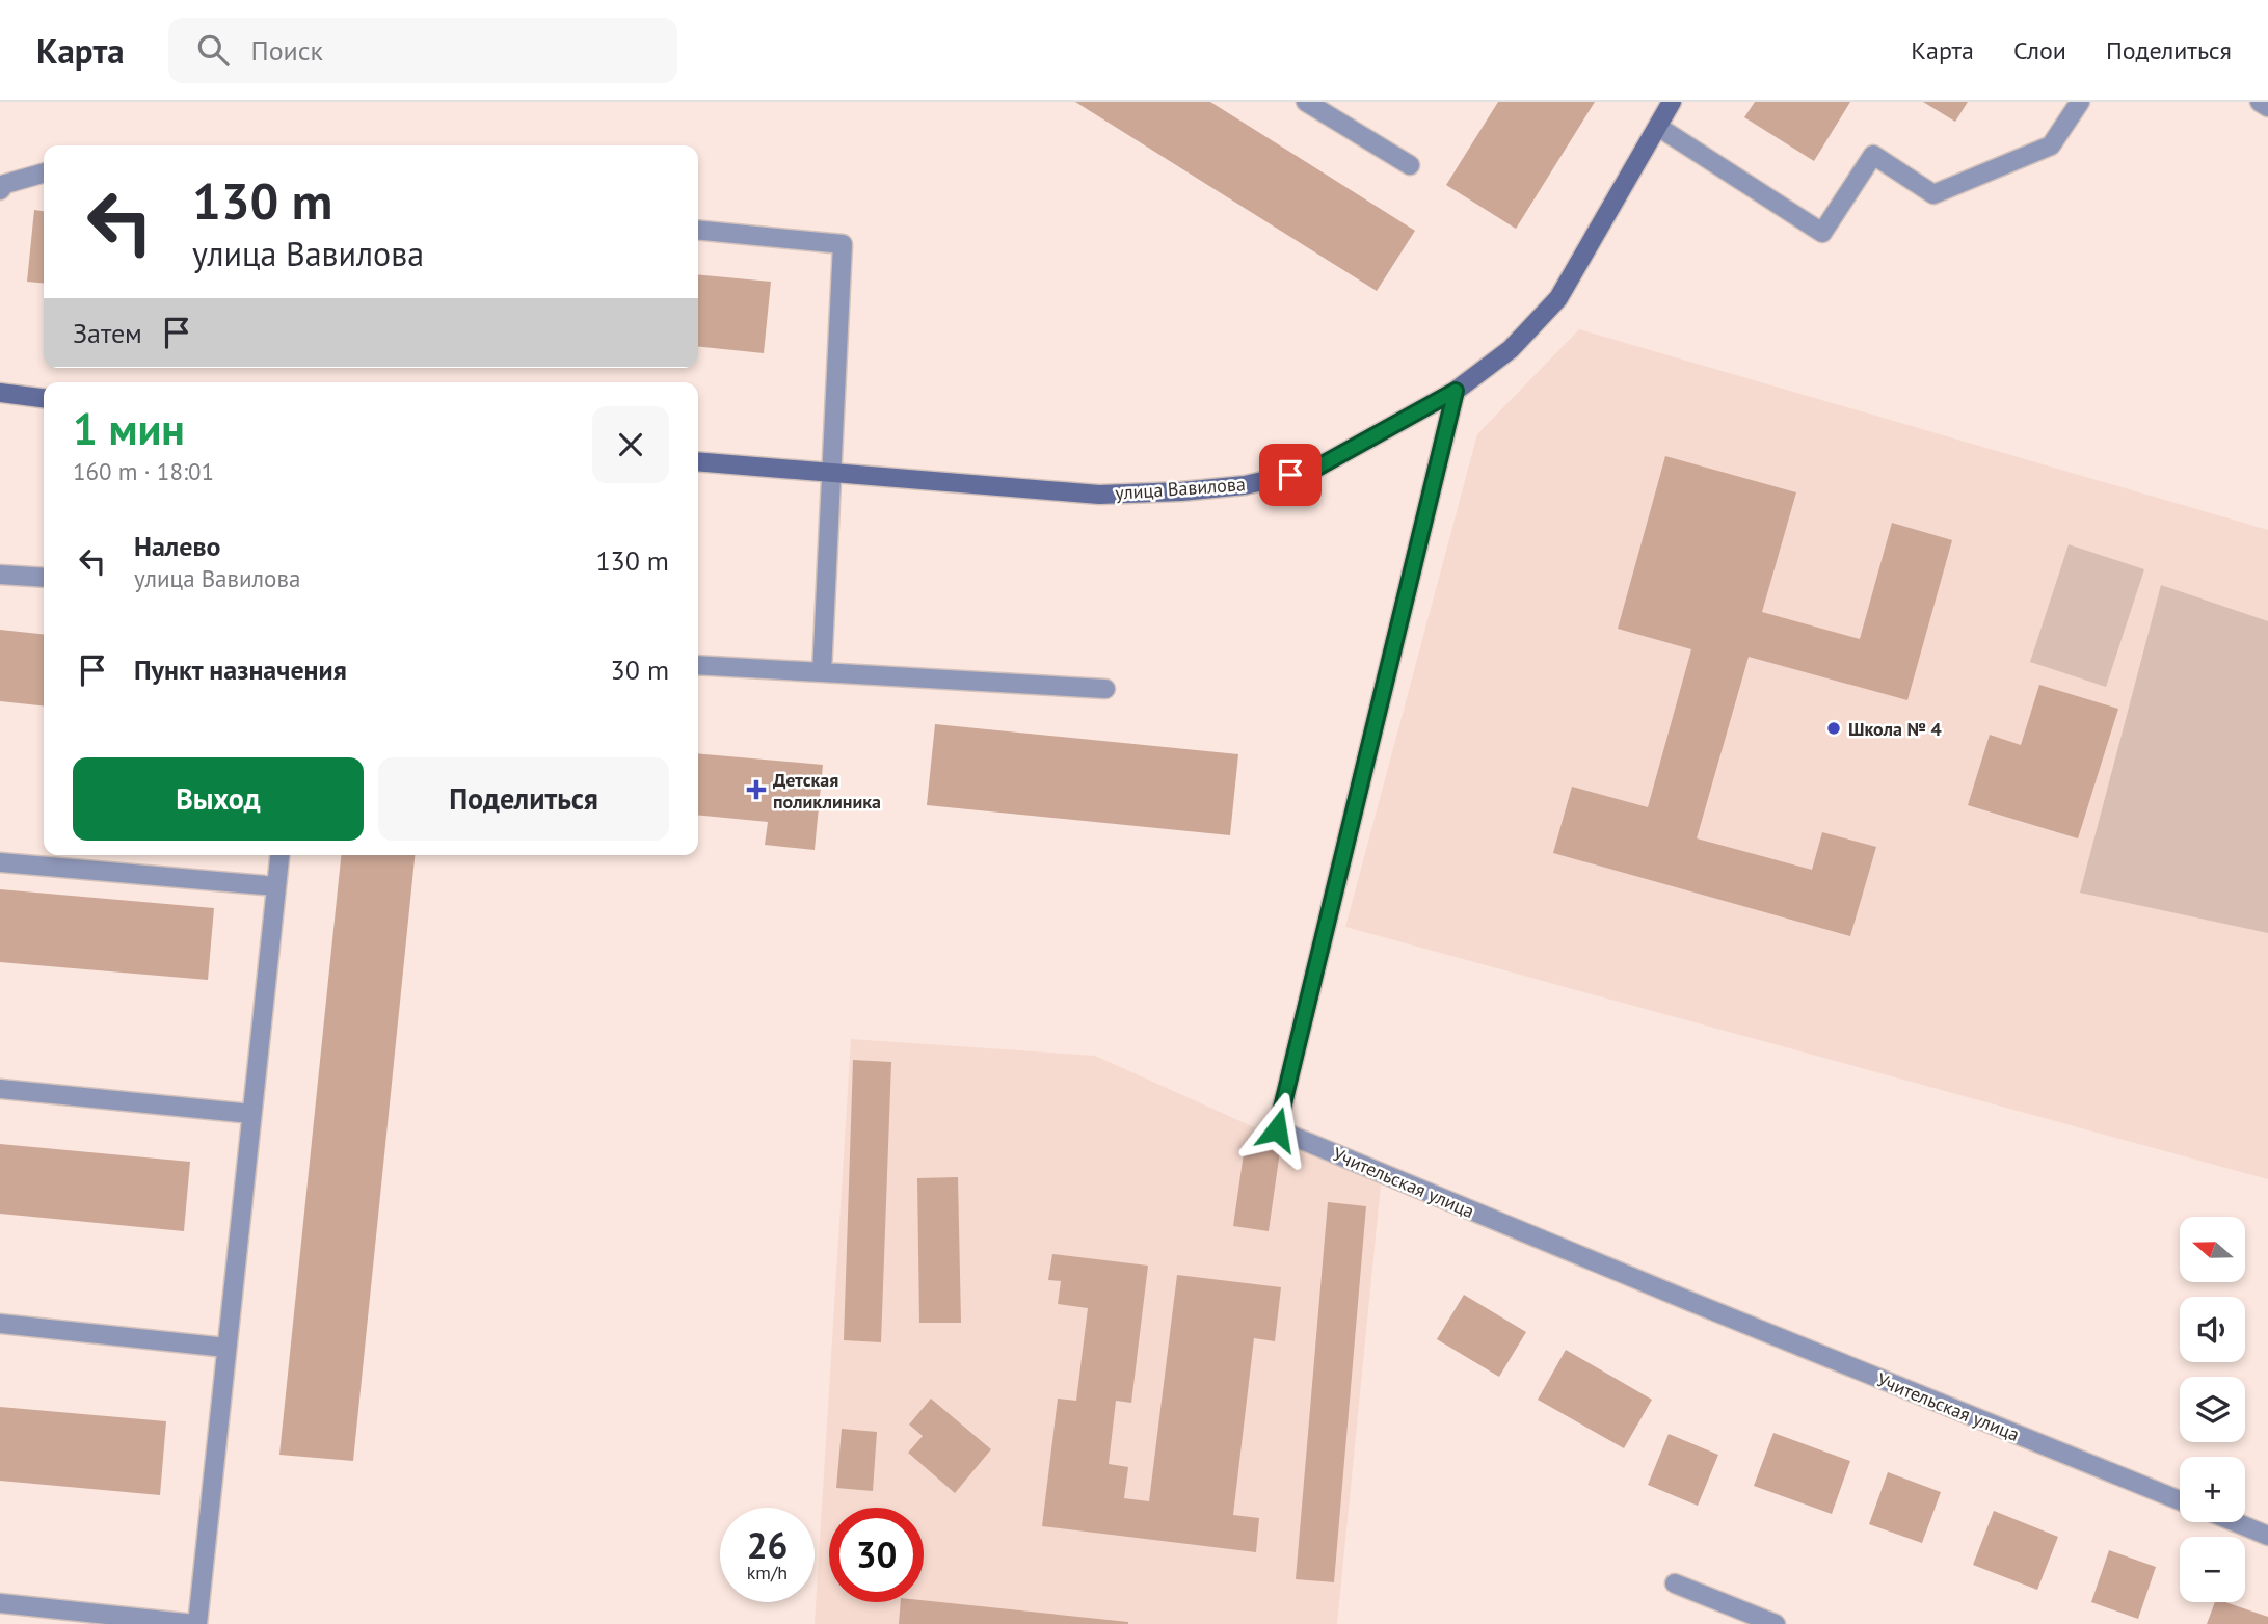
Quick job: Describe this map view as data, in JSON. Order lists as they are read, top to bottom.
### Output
{
  "streets": {
    "street": ["улица Вавилова", "Учительская улица"]
  },
  "crossings": [
    ["улица Вавилова", "Учительская улица"]
  ],
  "places": {
    "other": ["Школа № 4"],
    "health": ["Детская поликлиника"]
  },
  "north": "left",
  "page": {
    "header": "Карта",
    "search": "Поиск",
    "nav": ["Карта", "Слои", "Поделиться"],
    "turn": ["130 m", "улица Вавилова"],
    "then": "Затем",
    "heading": ["1 мин", "160 m · 18:01"],
    "list": [
      {
        "name": "Налево",
        "note": "улица Вавилова",
        "value": "130 m"
      },
      {
        "name": "Пункт назначения",
        "value": "30 m"
      }
    ],
    "buttons": ["Выход", "Поделиться"],
    "map_buttons": ["+", "−"],
    "speed": "26 km/h",
    "limit": "30"
  }
}
